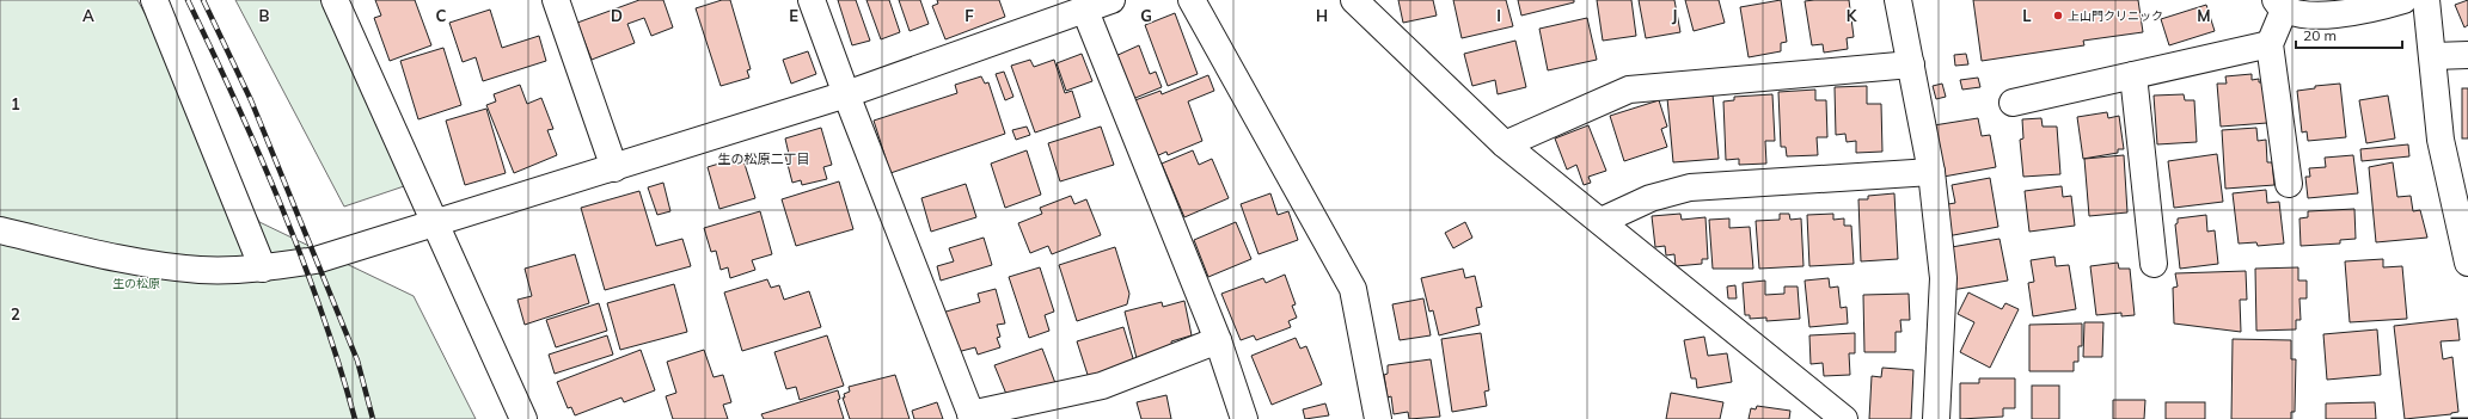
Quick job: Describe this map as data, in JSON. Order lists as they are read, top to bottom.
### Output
{
  "districts": ["生の松原二丁目"],
  "parks": ["生の松原"],
  "places": ["上山門クリニック"],
  "scale_bar": "20 m",
  "grid": {
    "columns": [
      "A",
      "B",
      "C",
      "D",
      "E",
      "F",
      "G",
      "H",
      "I",
      "J",
      "K",
      "L",
      "M"
    ],
    "rows": ["1", "2"]
  }
}
